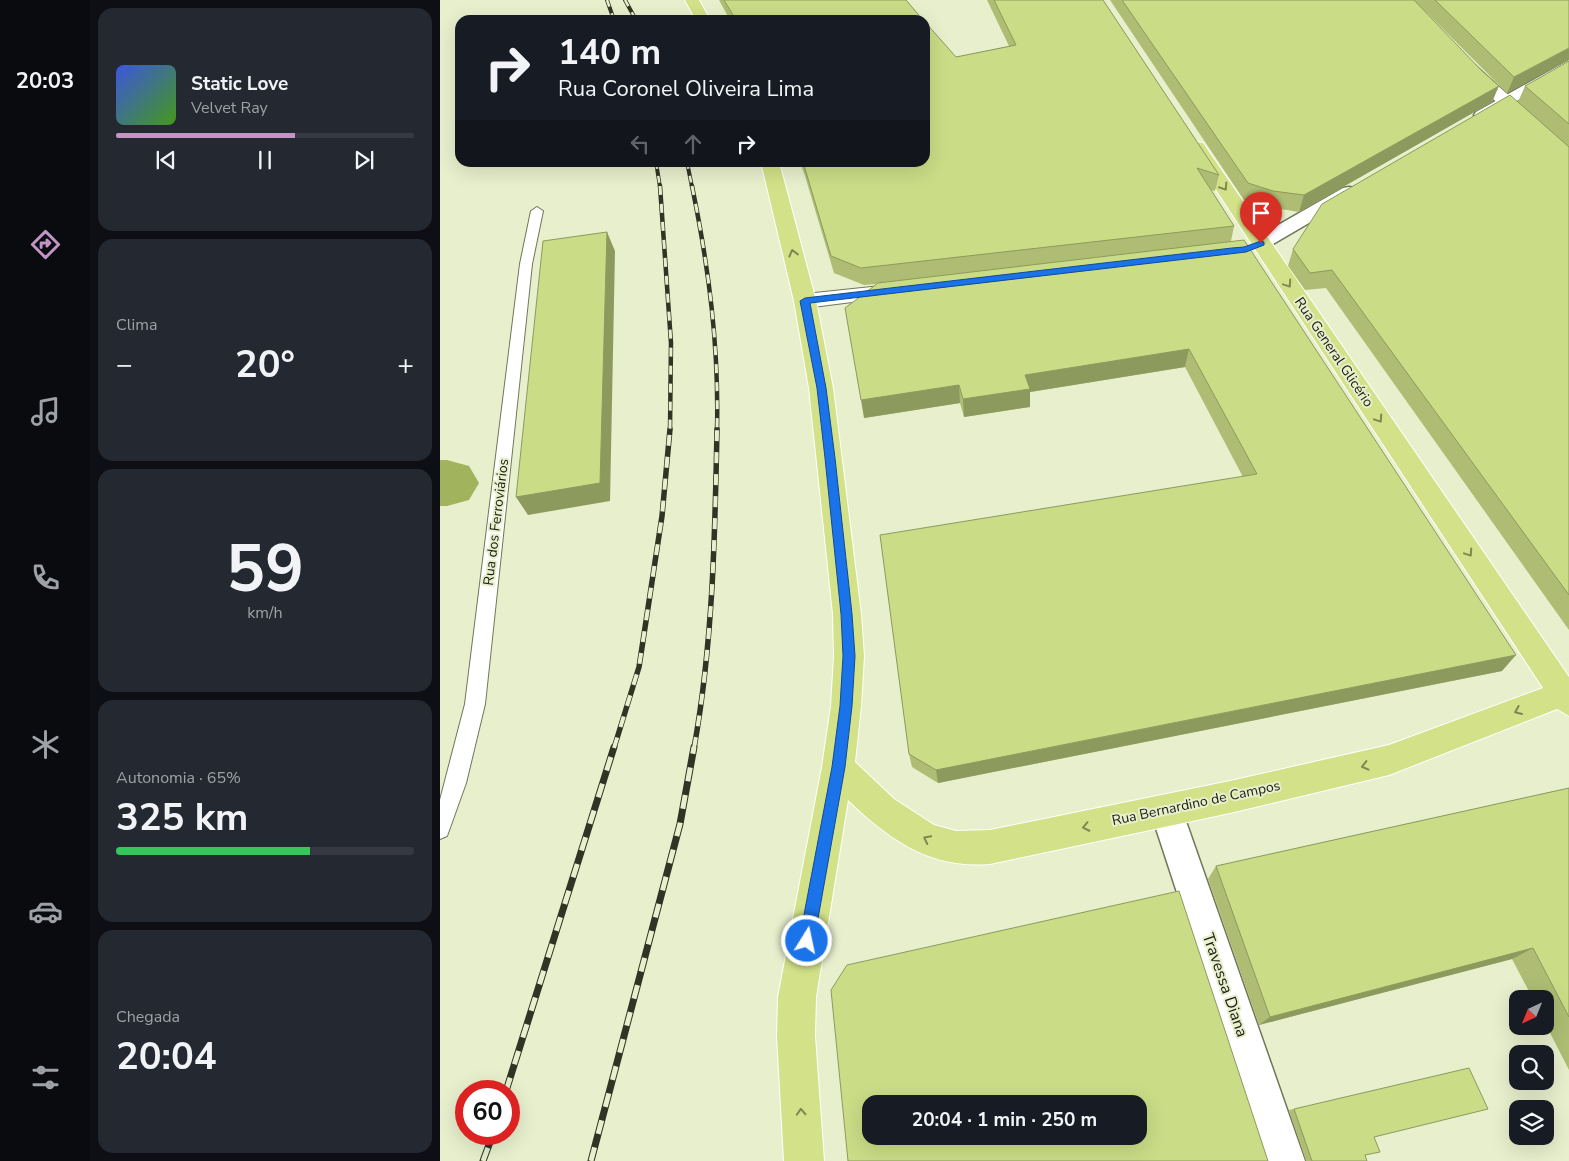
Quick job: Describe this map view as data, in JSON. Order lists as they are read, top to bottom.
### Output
{
  "streets": {
    "main road": ["Rua General Glicério", "Rua Bernardino de Campos"],
    "street": ["Travessa Diana"],
    "lane": ["Rua dos Ferroviários"]
  },
  "crossings": [
    ["Rua General Glicério", "Rua Bernardino de Campos"],
    ["Rua Bernardino de Campos", "Travessa Diana"]
  ],
  "one_way": ["Rua General Glicério", "Rua Bernardino de Campos"],
  "north": "bottom left",
  "page": {
    "tabs": "20:03",
    "turn": ["140 m", "Rua Coronel Oliveira Lima"],
    "song": ["Static Love", "Velvet Ray"],
    "tile": [
      "Clima",
      ["59", "km/h"],
      ["Autonomia · 65%", "325 km"],
      ["Chegada", "20:04"]
    ],
    "heat": ["−", "20°", "+"],
    "limit": "60",
    "trip": "20:04 · 1 min · 250 m"
  }
}
